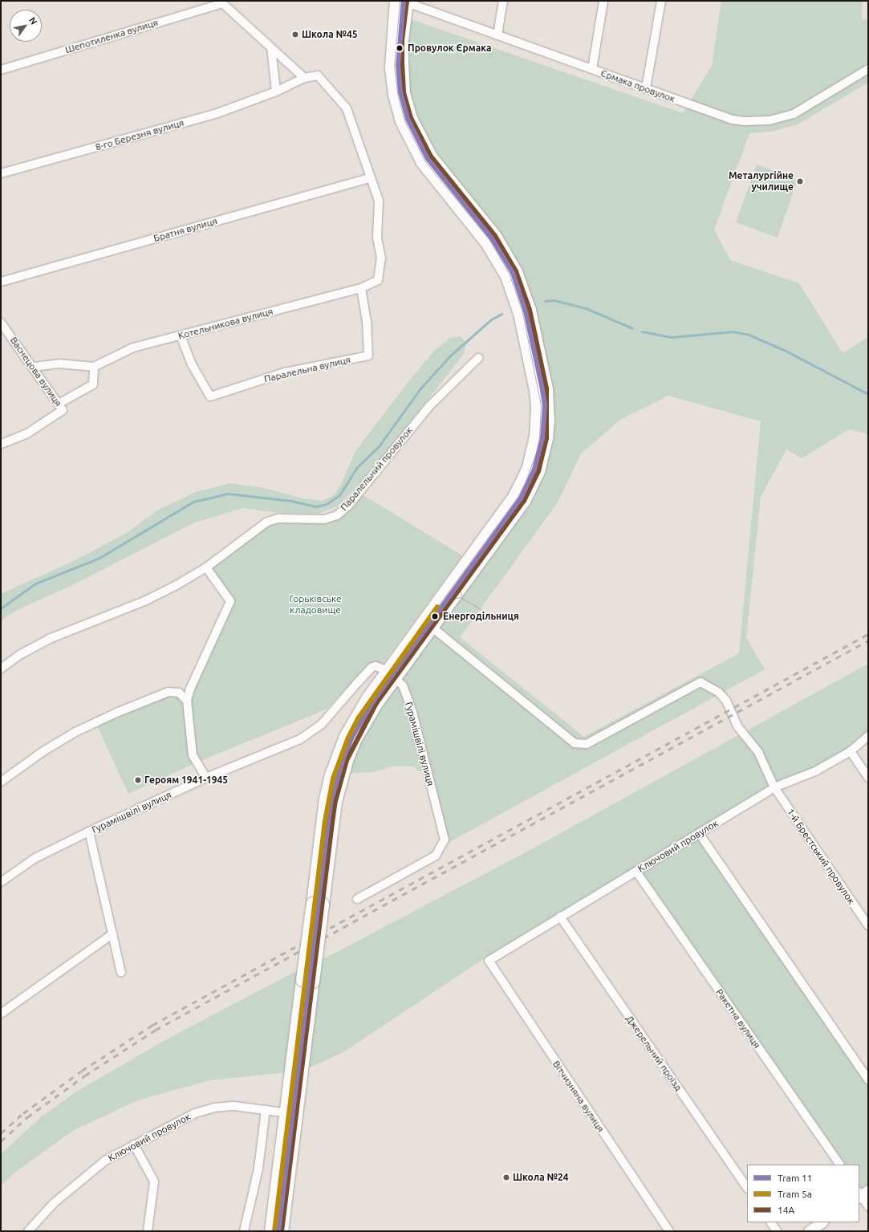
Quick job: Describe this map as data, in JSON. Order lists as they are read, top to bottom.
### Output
{
  "streets": {
    "street": [
      "Шепотиленка вулиця",
      "Єрмака провулок",
      "8-го Березня вулиця",
      "Братня вулиця",
      "Котельникова вулиця",
      "Паралельна вулиця",
      "Васнецова вулиця",
      "Паралельний провулок",
      "Гурамішвілі вулиця",
      "Ключовий провулок",
      "1-й Брестський провулок",
      "Ракетна вулиця",
      "Джерельний проїзд",
      "Вітчизняна вулиця"
    ]
  },
  "crossings": [
    ["Братня вулиця", "Котельникова вулиця"],
    ["Котельникова вулиця", "Паралельна вулиця"],
    ["Ключовий провулок", "1-й Брестський провулок"],
    ["Ключовий провулок", "Ракетна вулиця"],
    ["Ключовий провулок", "Джерельний проїзд"],
    ["Ключовий провулок", "Вітчизняна вулиця"]
  ],
  "parks": ["Горьківське кладовище"],
  "places": [
    "Школа №45",
    "Провулок Єрмака",
    "Металургійне училище",
    "Енергодільниця",
    "Героям 1941-1945",
    "Школа №24"
  ],
  "lines": ["tram line 11", "transit line 14А", "tram line 5а"],
  "legend": ["Tram 11", "Tram 5а", "14А"],
  "north": "top right"
}
